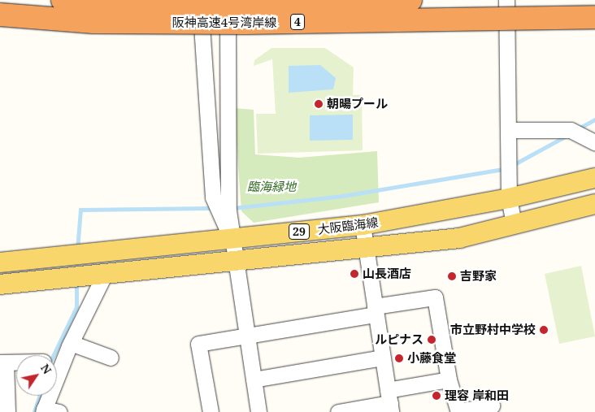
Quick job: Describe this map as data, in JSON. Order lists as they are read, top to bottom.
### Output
{
  "streets": {
    "highway": ["4", "阪神高速4号湾岸線"],
    "main road": ["大阪臨海線", "29"]
  },
  "parks": ["臨海緑地"],
  "places": [
    "朝暘プール",
    "山長酒店",
    "吉野家",
    "市立野村中学校",
    "ルピナス",
    "小藤食堂",
    "理容 岸和田"
  ],
  "north": "top right"
}
